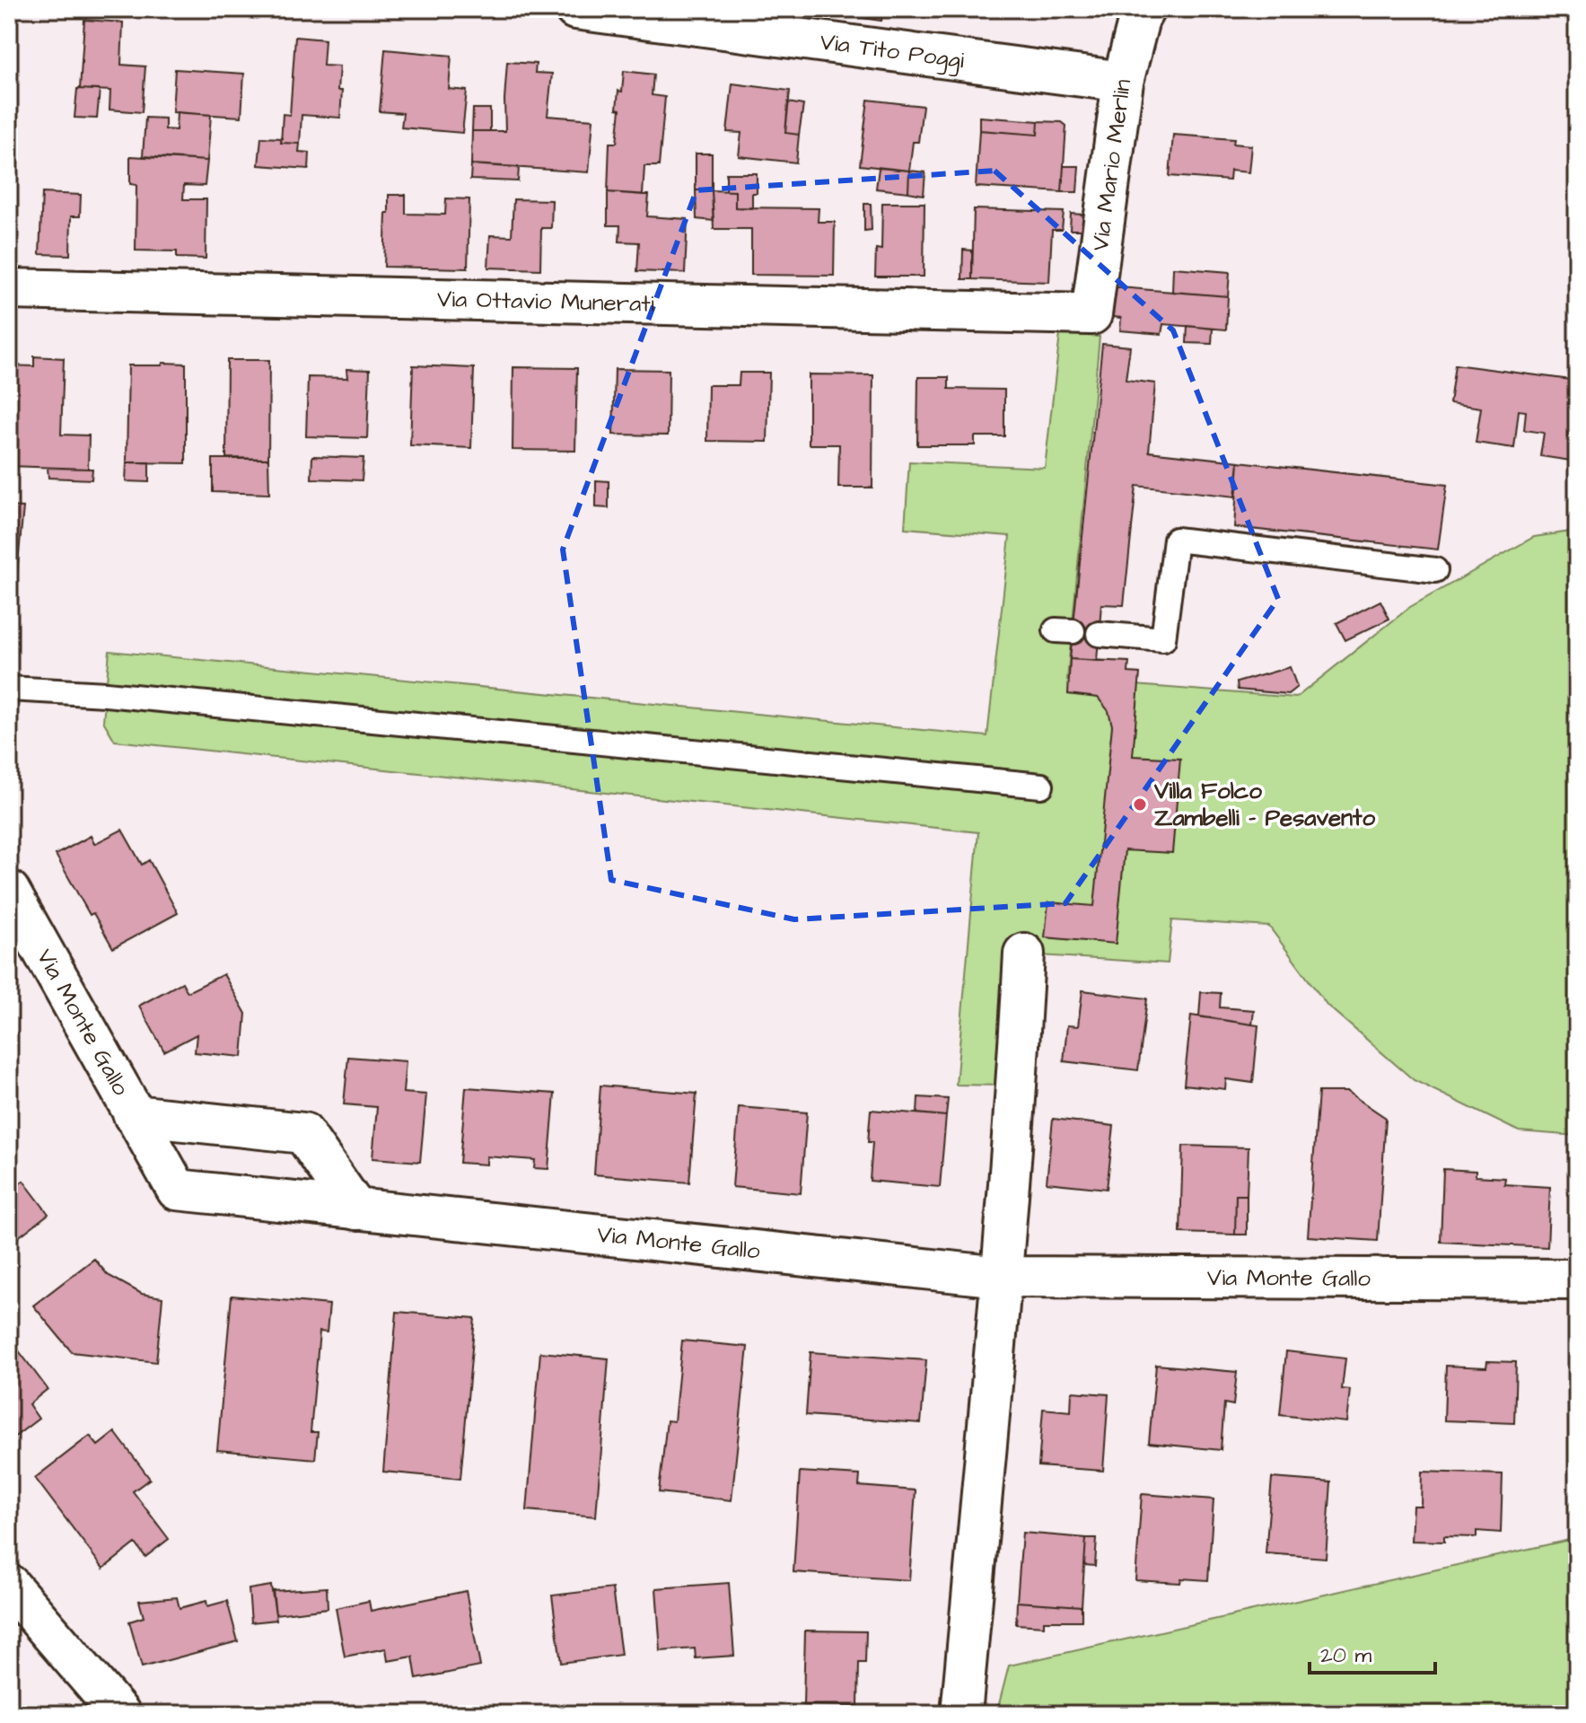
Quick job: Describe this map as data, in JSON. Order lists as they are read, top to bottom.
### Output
{
  "streets": {
    "street": [
      "Via Tito Poggi",
      "Via Mario Merlin",
      "Via Ottavio Munerati",
      "Via Monte Gallo"
    ]
  },
  "crossings": [
    ["Via Tito Poggi", "Via Mario Merlin"],
    ["Via Mario Merlin", "Via Ottavio Munerati"]
  ],
  "places": ["Villa Folco Zambelli - Pesavento"],
  "scale_bar": "20 m"
}
